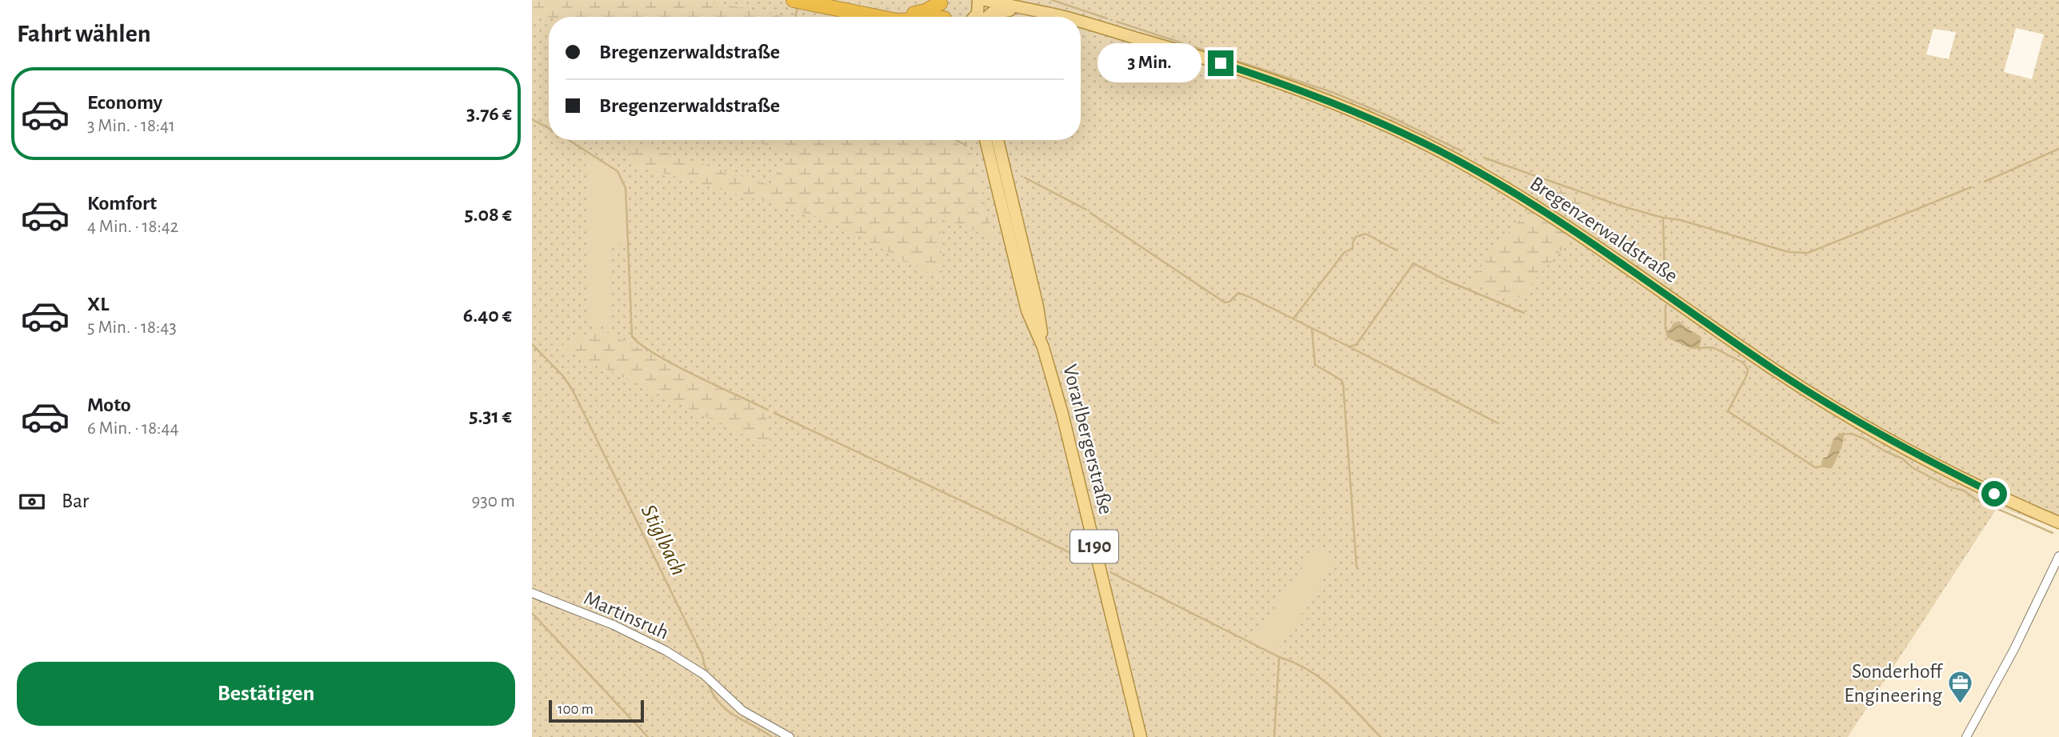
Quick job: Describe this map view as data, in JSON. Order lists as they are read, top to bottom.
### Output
{
  "streets": {
    "main road": ["Bregenzerwaldstraße", "Vorarlbergerstraße", "L190"],
    "street": ["Martinsruh"]
  },
  "water": ["Stiglbach"],
  "places": {
    "office": ["Sonderhoff Engineering"]
  },
  "scale_bar": "100 m",
  "page": {
    "heading": "Fahrt wählen",
    "banner": ["Bregenzerwaldstraße", "Bregenzerwaldstraße"],
    "bubble": "3 Min.",
    "list": [
      {
        "name": "Economy",
        "note": "3 Min. · 18:41",
        "value": "3.76 €"
      },
      {
        "name": "Komfort",
        "note": "4 Min. · 18:42",
        "value": "5.08 €"
      },
      {
        "name": "XL",
        "note": "5 Min. · 18:43",
        "value": "6.40 €"
      },
      {
        "name": "Moto",
        "note": "6 Min. · 18:44",
        "value": "5.31 €"
      }
    ],
    "pay": ["Bar", "930 m"],
    "buttons": "Bestätigen",
    "scale": "100 m"
  }
}
